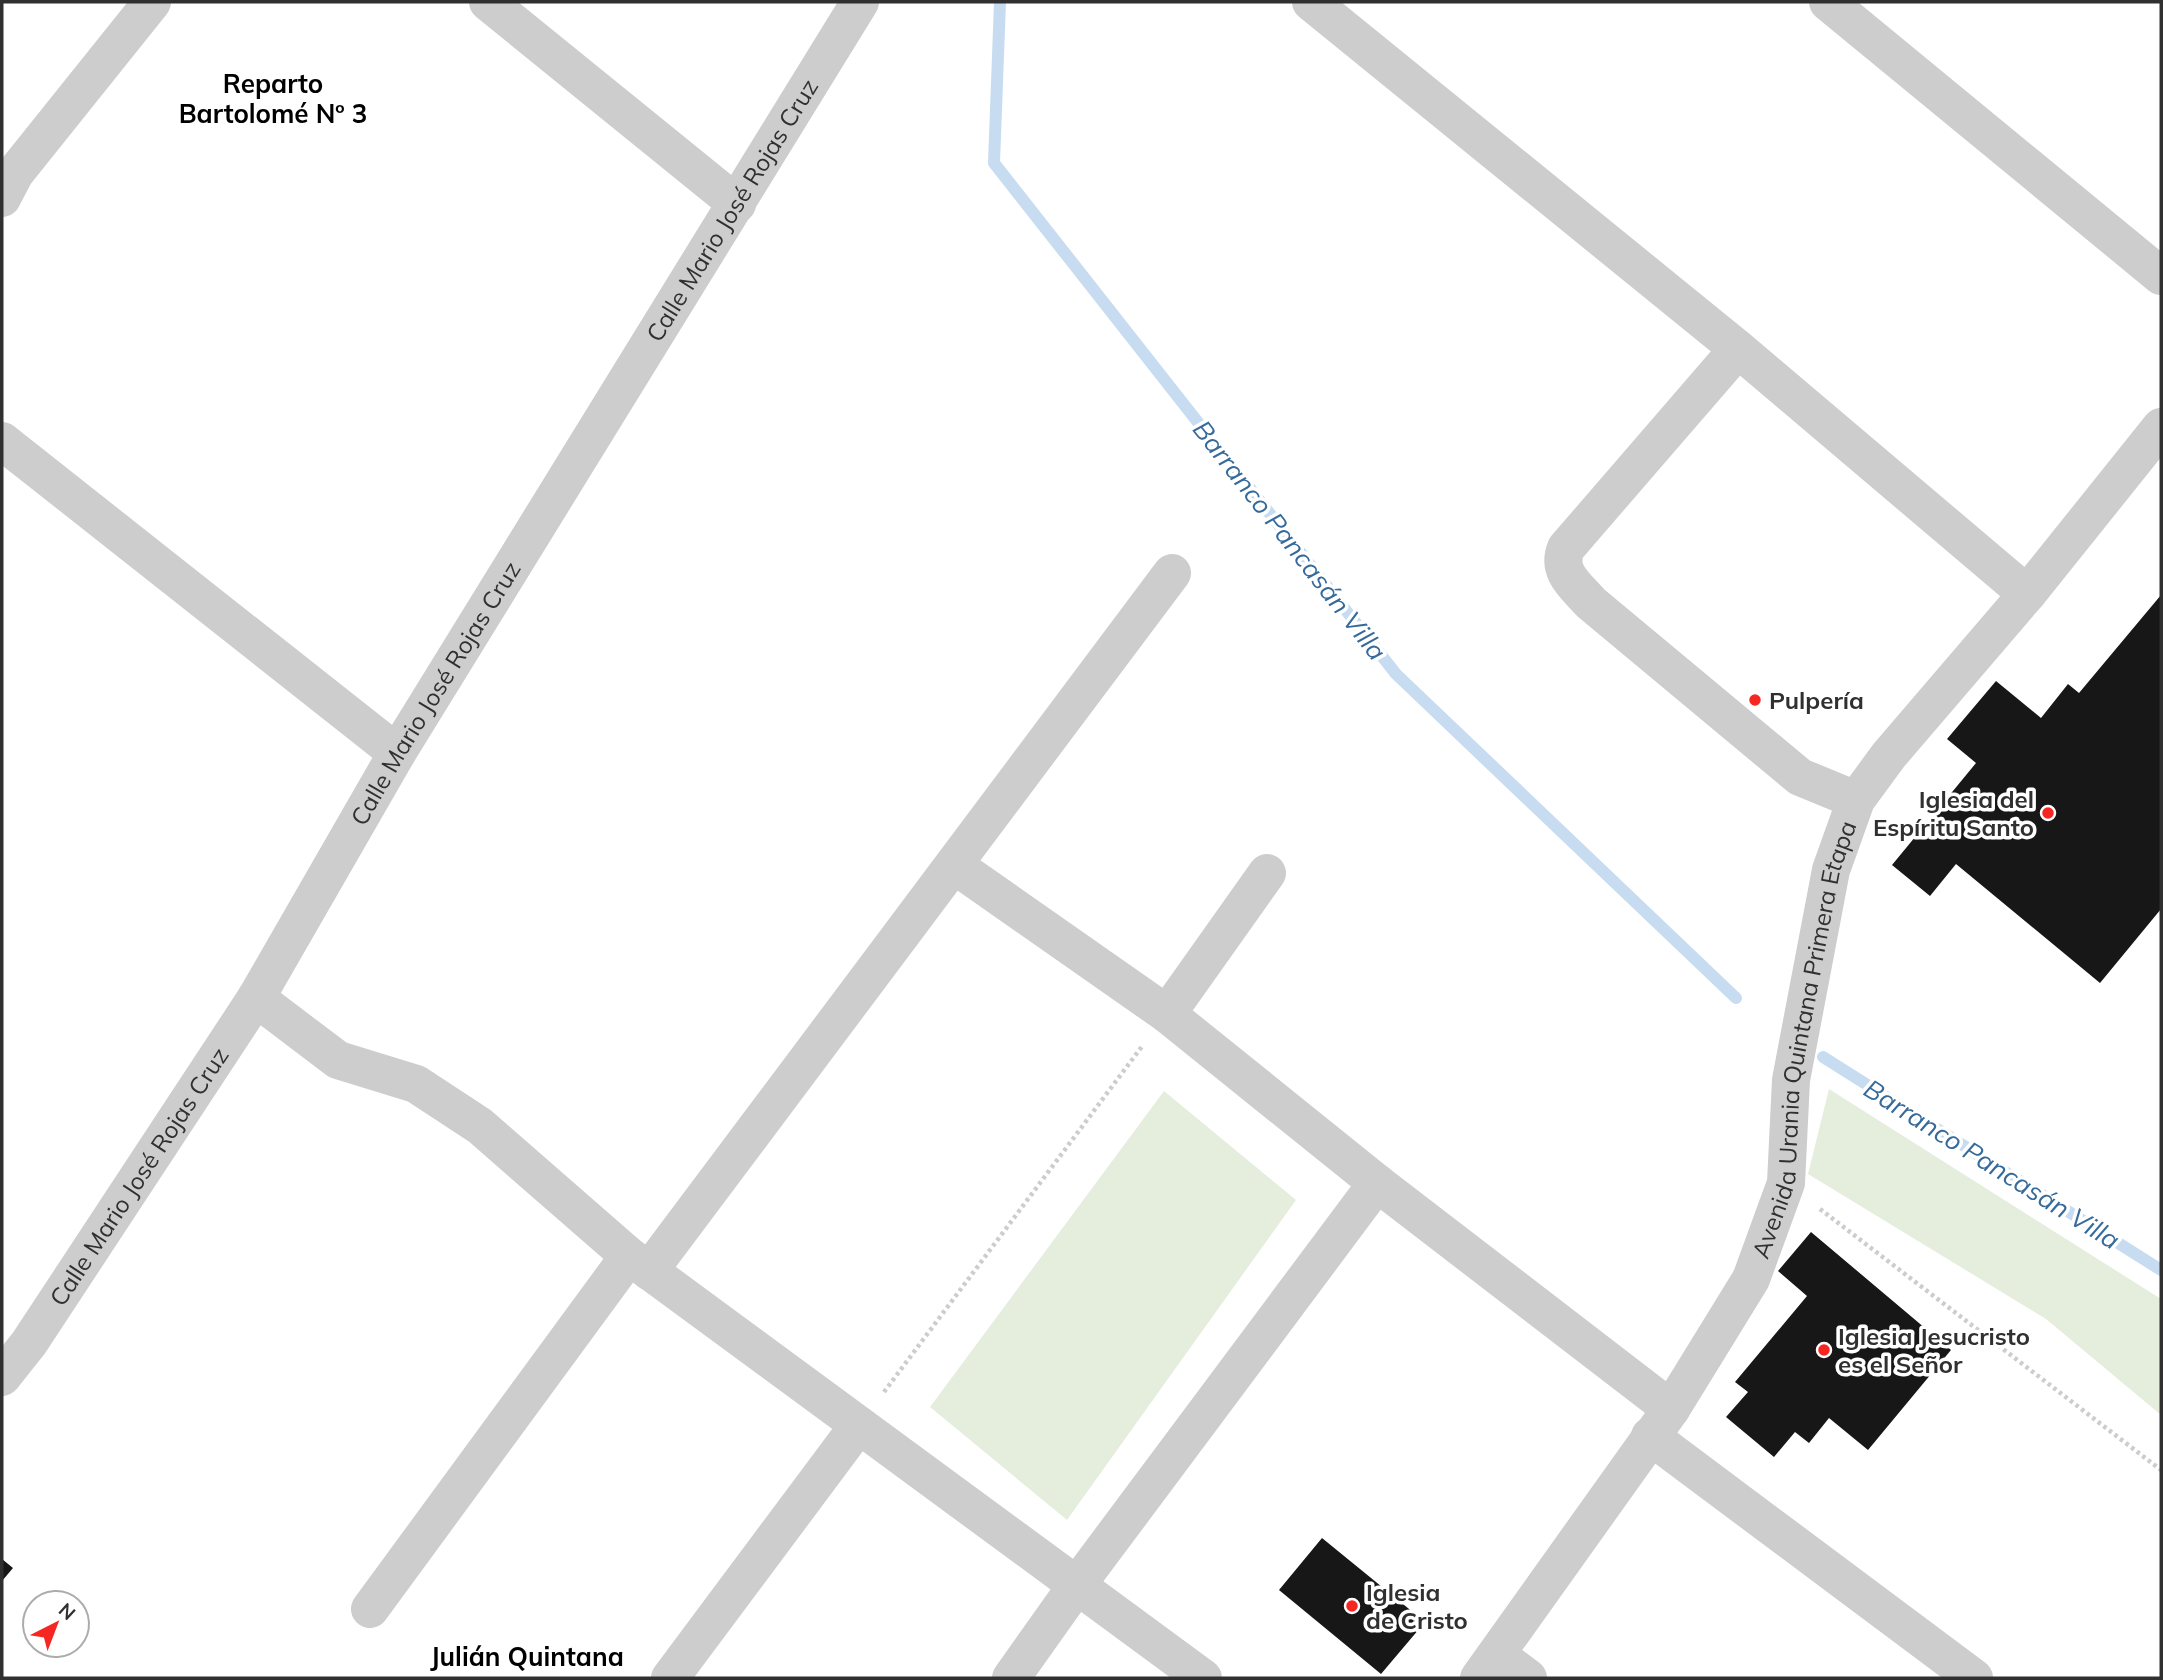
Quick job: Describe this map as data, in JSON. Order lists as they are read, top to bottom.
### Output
{
  "streets": {
    "street": ["Calle Mario José Rojas Cruz", "Avenida Urania Quintana Primera Etapa"]
  },
  "districts": ["Reparto Bartolomé Nº 3", "Julián Quintana"],
  "water": ["Barranco Pancasán Villa"],
  "places": [
    "Pulpería",
    "Iglesia del Espíritu Santo",
    "Iglesia Jesucristo es el Señor",
    "Iglesia de Cristo"
  ],
  "north": "top right"
}
